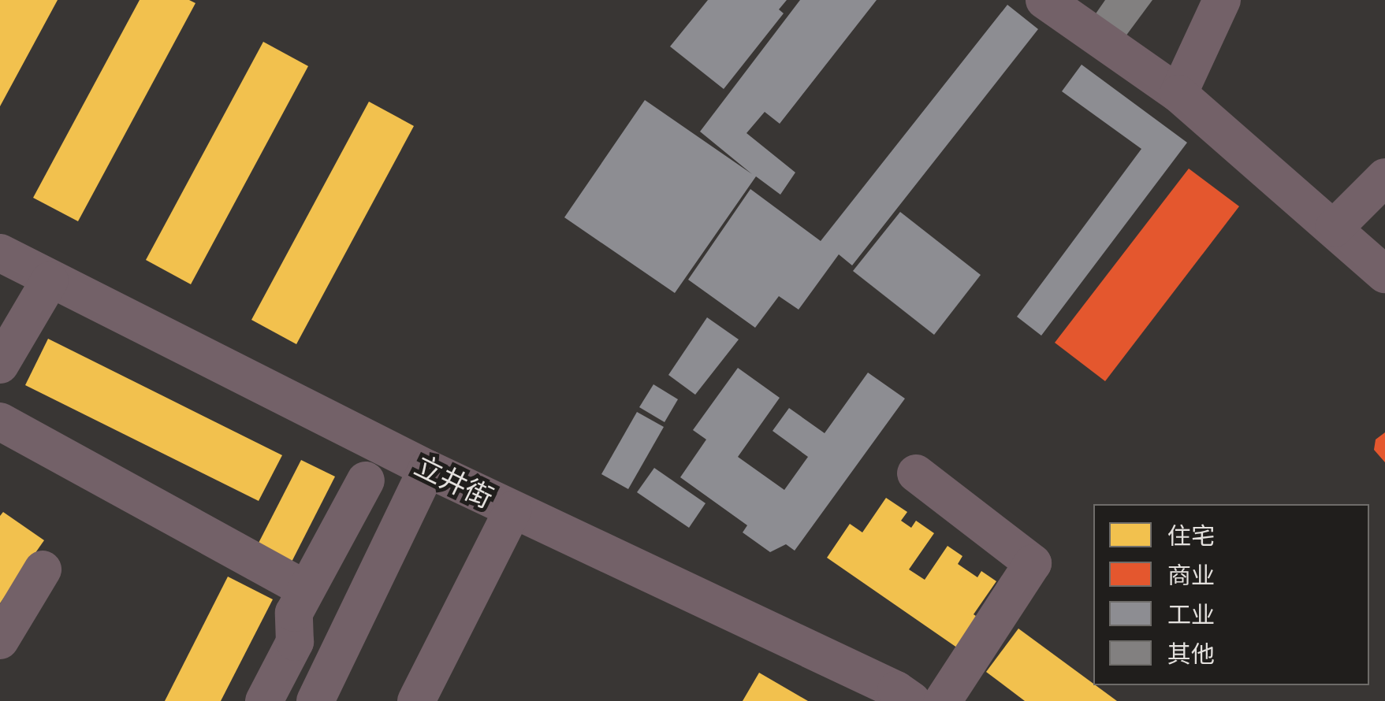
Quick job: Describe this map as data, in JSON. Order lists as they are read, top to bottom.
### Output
{
  "streets": {
    "street": ["立井街"]
  },
  "legend": [
    "住宅",
    "商业",
    "工业",
    "其他"
  ]
}
